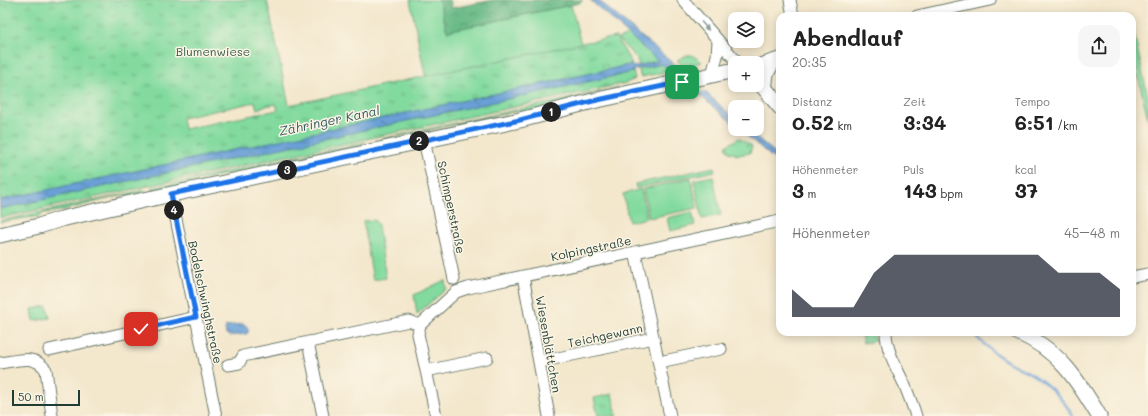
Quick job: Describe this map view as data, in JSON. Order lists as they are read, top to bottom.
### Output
{
  "streets": {
    "street": [
      "Schimperstraße",
      "Kolpingstraße",
      "Bodelschwinghstraße",
      "Teichgewann",
      "Wiesenblättchen"
    ]
  },
  "crossings": [
    ["Kolpingstraße", "Teichgewann"],
    ["Kolpingstraße", "Wiesenblättchen"],
    ["Teichgewann", "Wiesenblättchen"]
  ],
  "water": ["Zähringer Kanal"],
  "parks": ["Blumenwiese"],
  "scale_bar": "50 m",
  "page": {
    "map_buttons": ["+", "−"],
    "heading": ["Abendlauf", "20:35"],
    "stats": [
      ["Distanz", "0.52 km"],
      ["Zeit", "3:34"],
      ["Tempo", "6:51 /km"],
      ["Höhenmeter", "3 m"],
      ["Puls", "143 bpm"],
      ["kcal", "37"]
    ],
    "pins": [
      "1",
      "2",
      "3",
      "4"
    ],
    "chart": ["Höhenmeter", "45–48 m"],
    "scale": "50 m"
  }
}
